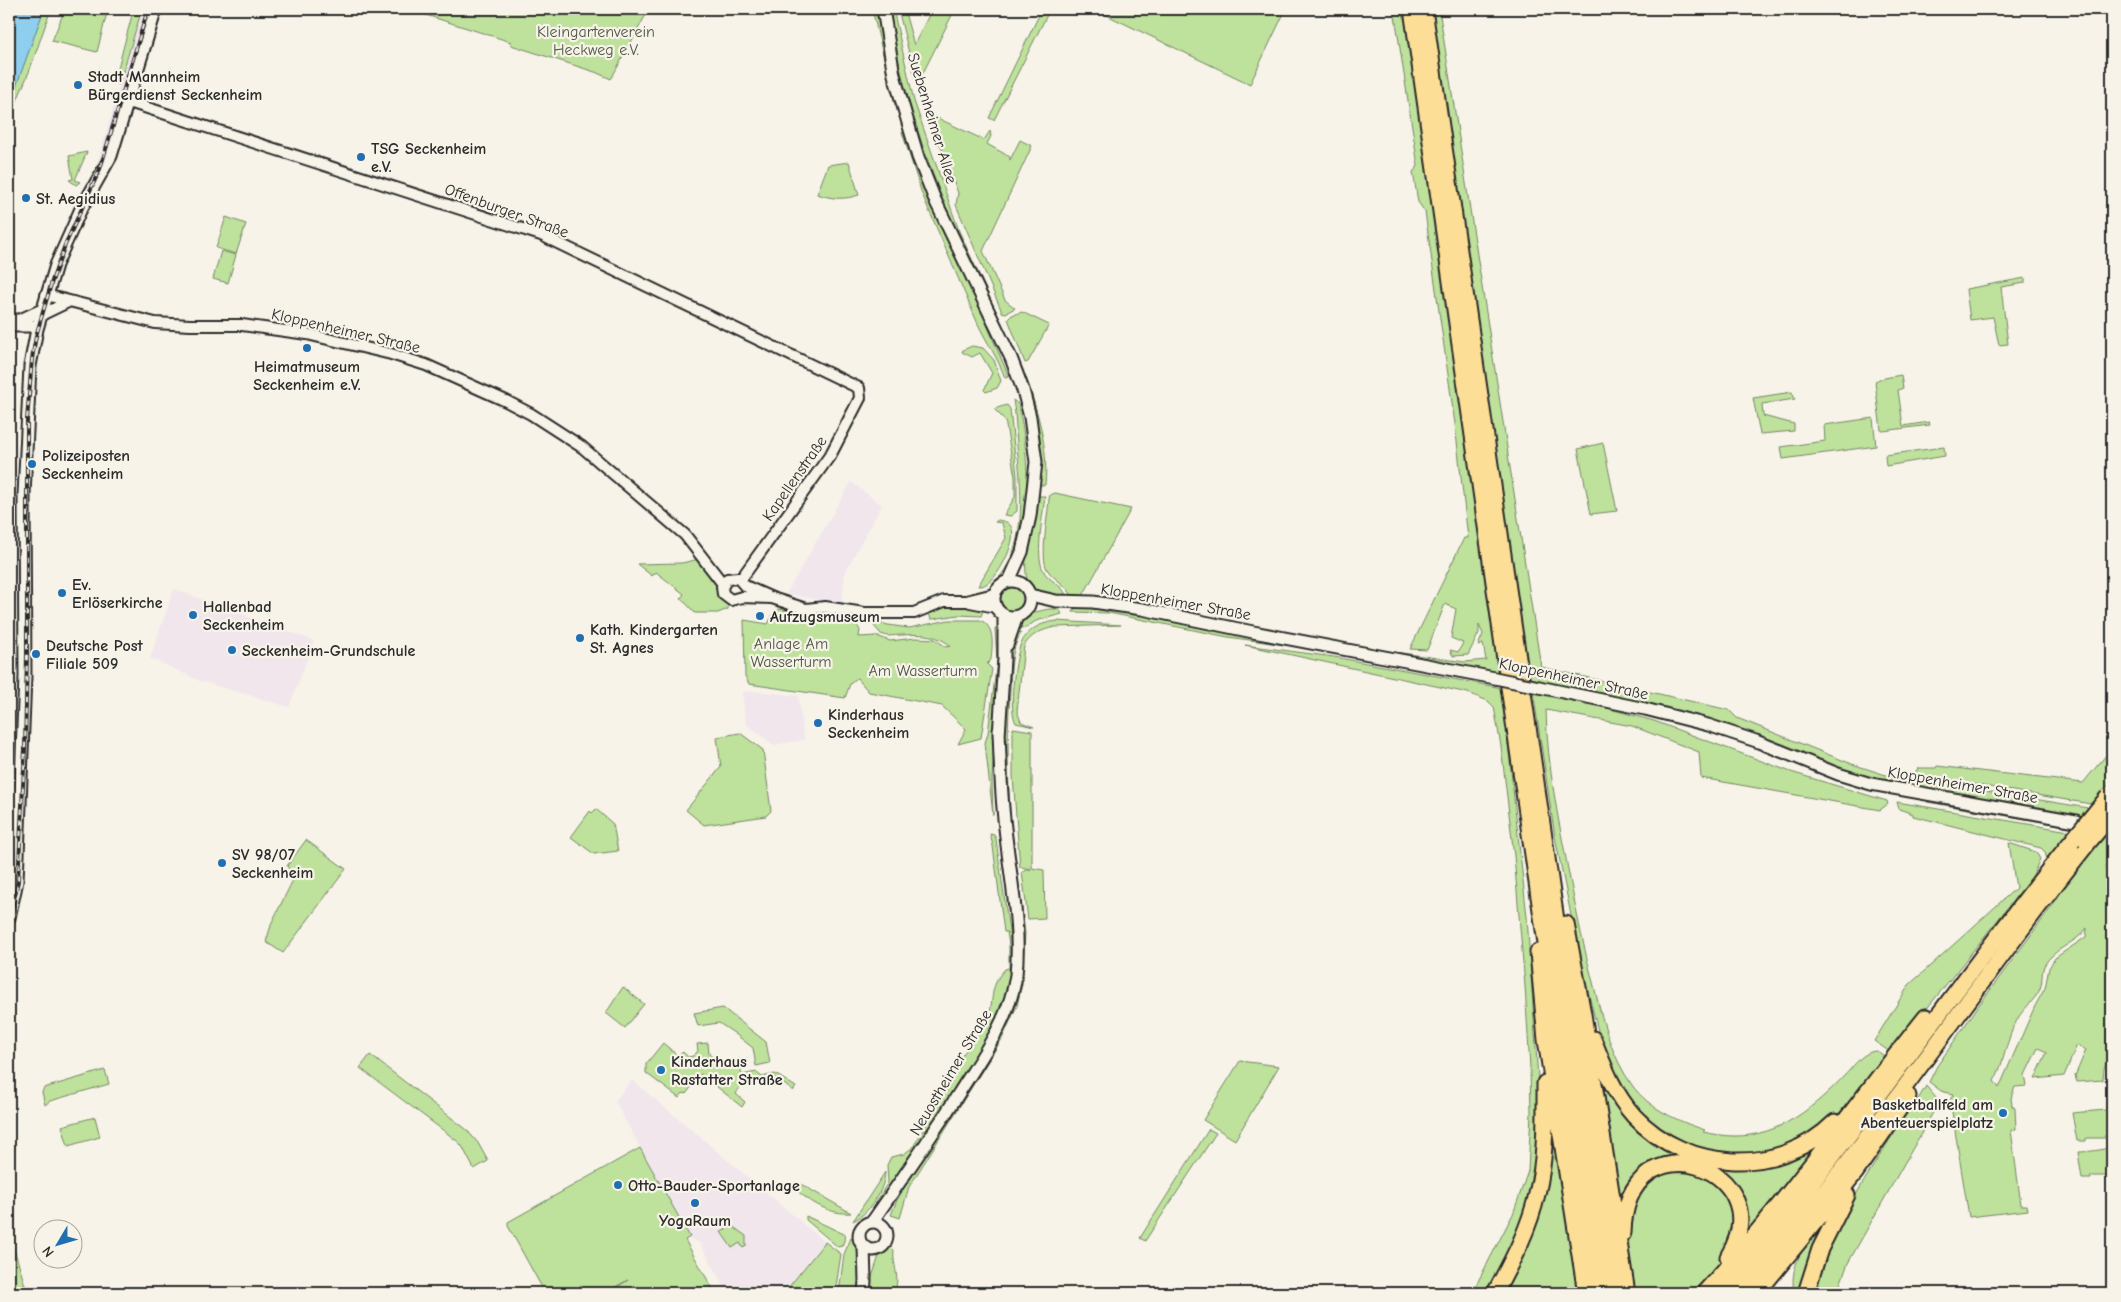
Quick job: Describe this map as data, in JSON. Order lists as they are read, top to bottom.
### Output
{
  "streets": {
    "main road": ["Suebenheimer Allee", "Kloppenheimer Straße", "Neuostheimer Straße"],
    "street": ["Offenburger Straße", "Kapellenstraße"]
  },
  "crossings": [
    ["Suebenheimer Allee", "Kloppenheimer Straße"],
    ["Suebenheimer Allee", "Neuostheimer Straße"],
    ["Offenburger Straße", "Kapellenstraße"],
    ["Kloppenheimer Straße", "Kapellenstraße"],
    ["Kloppenheimer Straße", "Neuostheimer Straße"]
  ],
  "parks": ["Kleingartenverein Heckweg e.V.", "Anlage Am Wasserturm", "Am Wasserturm"],
  "places": [
    "Stadt Mannheim Bürgerdienst Seckenheim",
    "TSG Seckenheim e.V.",
    "St. Aegidius",
    "Heimatmuseum Seckenheim e.V.",
    "Polizeiposten Seckenheim",
    "Ev. Erlöserkirche",
    "Hallenbad Seckenheim",
    "Aufzugsmuseum",
    "Kath. Kindergarten St. Agnes",
    "Seckenheim-Grundschule",
    "Deutsche Post Filiale 509",
    "Kinderhaus Seckenheim",
    "SV 98/07 Seckenheim",
    "Kinderhaus Rastatter Straße",
    "Basketballfeld am Abenteuerspielplatz",
    "Otto-Bauder-Sportanlage",
    "YogaRaum"
  ],
  "north": "bottom left"
}
